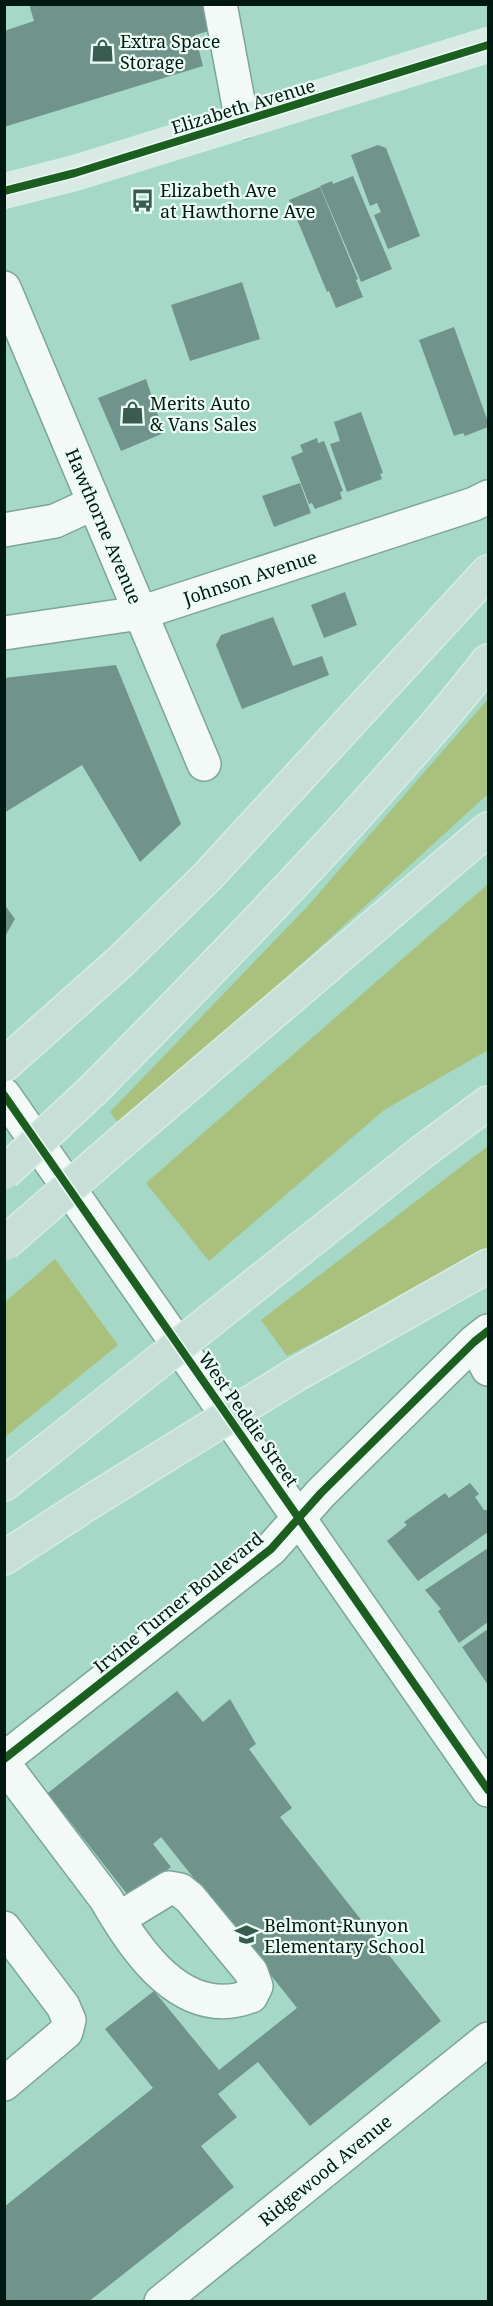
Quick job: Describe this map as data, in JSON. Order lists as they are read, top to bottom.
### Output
{
  "streets": {
    "main road": ["Elizabeth Avenue"],
    "street": [
      "Hawthorne Avenue",
      "Johnson Avenue",
      "West Peddie Street",
      "Irvine Turner Boulevard",
      "Ridgewood Avenue"
    ]
  },
  "crossings": [
    ["Hawthorne Avenue", "Johnson Avenue"],
    ["West Peddie Street", "Irvine Turner Boulevard"]
  ],
  "places": {
    "shop": ["Extra Space Storage", "Merits Auto & Vans Sales"],
    "bus stop": ["Elizabeth Ave at Hawthorne Ave"],
    "school or university": ["Belmont-Runyon Elementary School"]
  }
}
